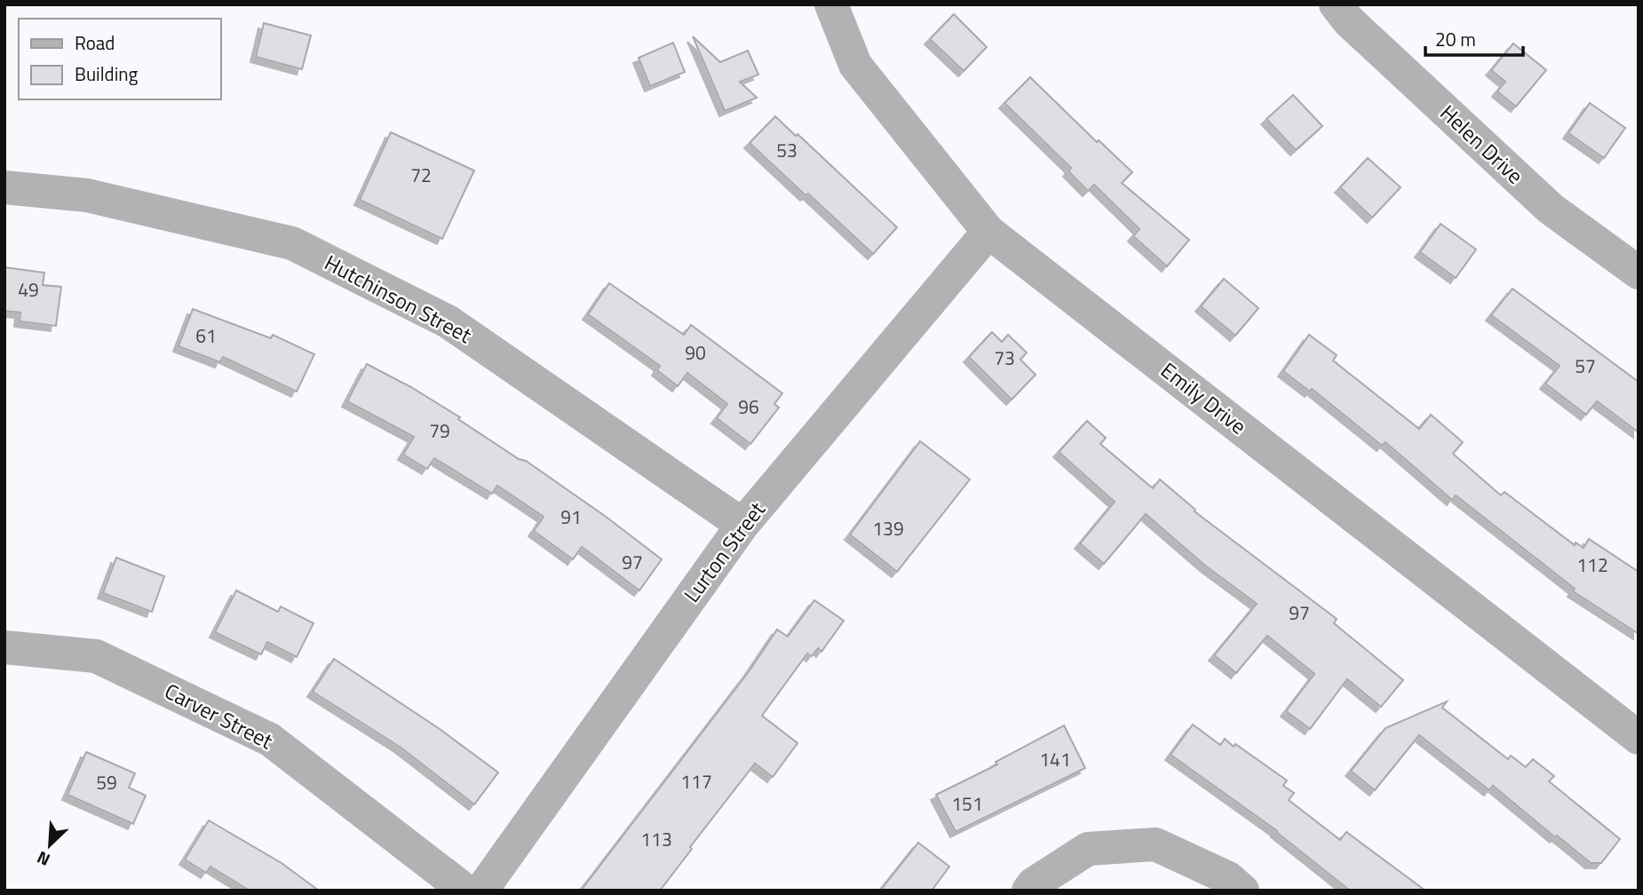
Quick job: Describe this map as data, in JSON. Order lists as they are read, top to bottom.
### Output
{
  "streets": {
    "street": [
      "Helen Drive",
      "Hutchinson Street",
      "Emily Drive",
      "Lurton Street",
      "Carver Street"
    ]
  },
  "crossings": [
    ["Hutchinson Street", "Lurton Street"],
    ["Emily Drive", "Lurton Street"]
  ],
  "house_numbers": [
    "53",
    "72",
    "49",
    "61",
    "90",
    "73",
    "57",
    "96",
    "79",
    "91",
    "139",
    "97",
    "112",
    "97",
    "141",
    "117",
    "59",
    "151",
    "113"
  ],
  "legend": ["Road", "Building"],
  "scale_bar": "20 m",
  "north": "bottom left"
}
